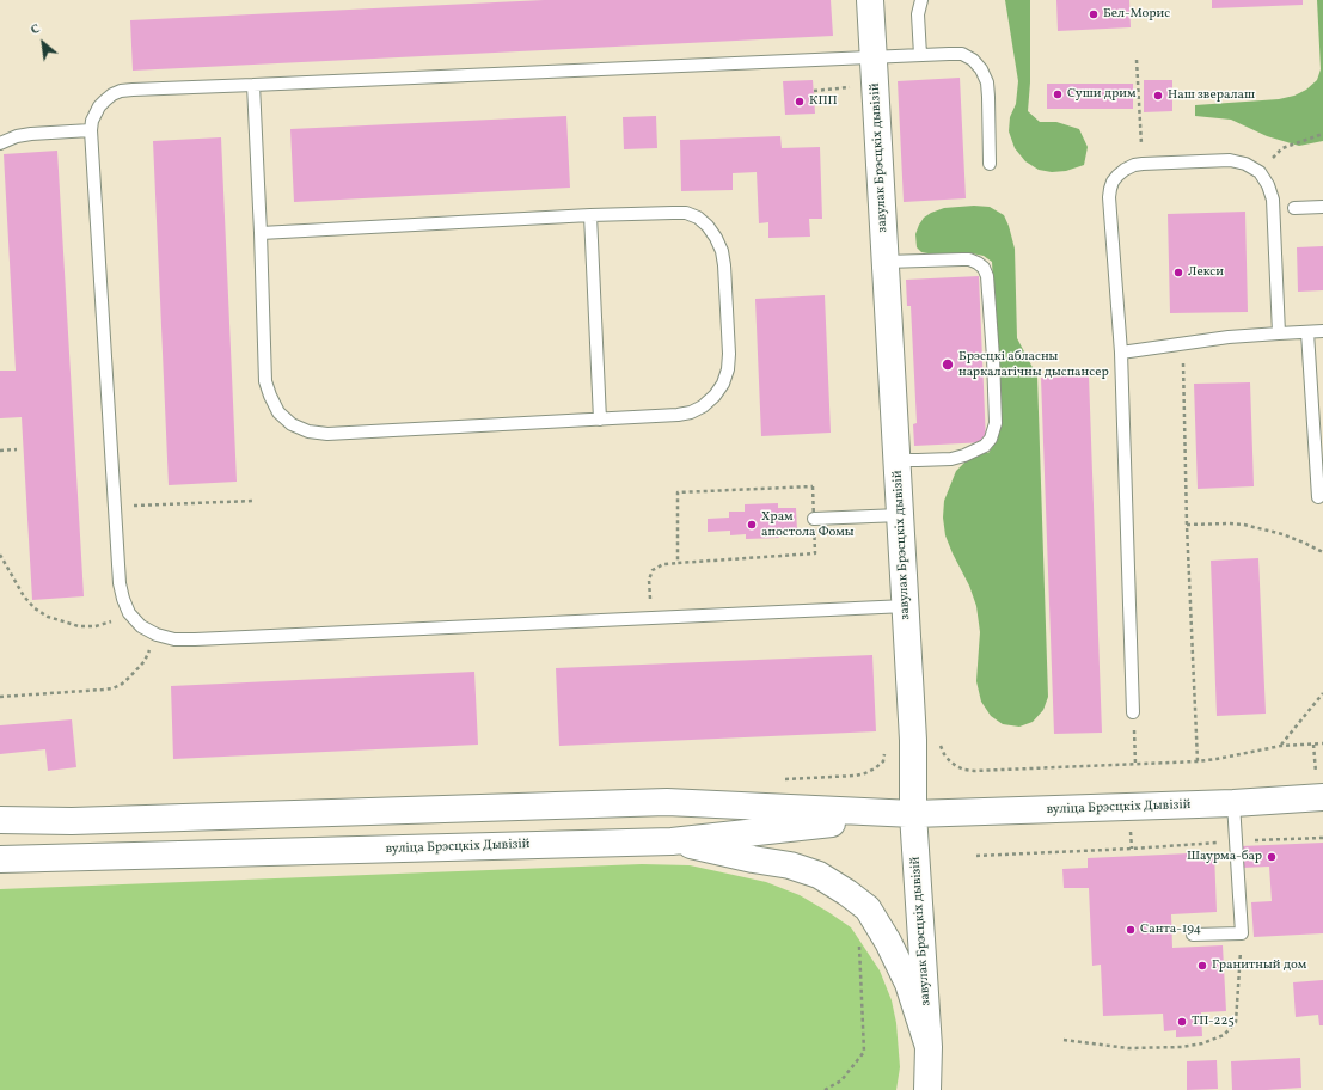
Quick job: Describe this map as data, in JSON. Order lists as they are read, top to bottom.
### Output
{
  "streets": {
    "main road": ["завулак Брэсцкіх дывізій", "вуліца Брэсцкіх Дывізій"]
  },
  "crossings": [
    ["завулак Брэсцкіх дывізій", "вуліца Брэсцкіх Дывізій"]
  ],
  "places": [
    "Бел-Морис",
    "Суши дрим",
    "Наш звералаш",
    "КПП",
    "Лекси",
    "Брэсцкі абласны наркалагічны дыспансер",
    "Храм апостола Фомы",
    "Шаурма-бар",
    "Санта-194",
    "Гранитный дом",
    "ТП-225"
  ],
  "north": "top left"
}
